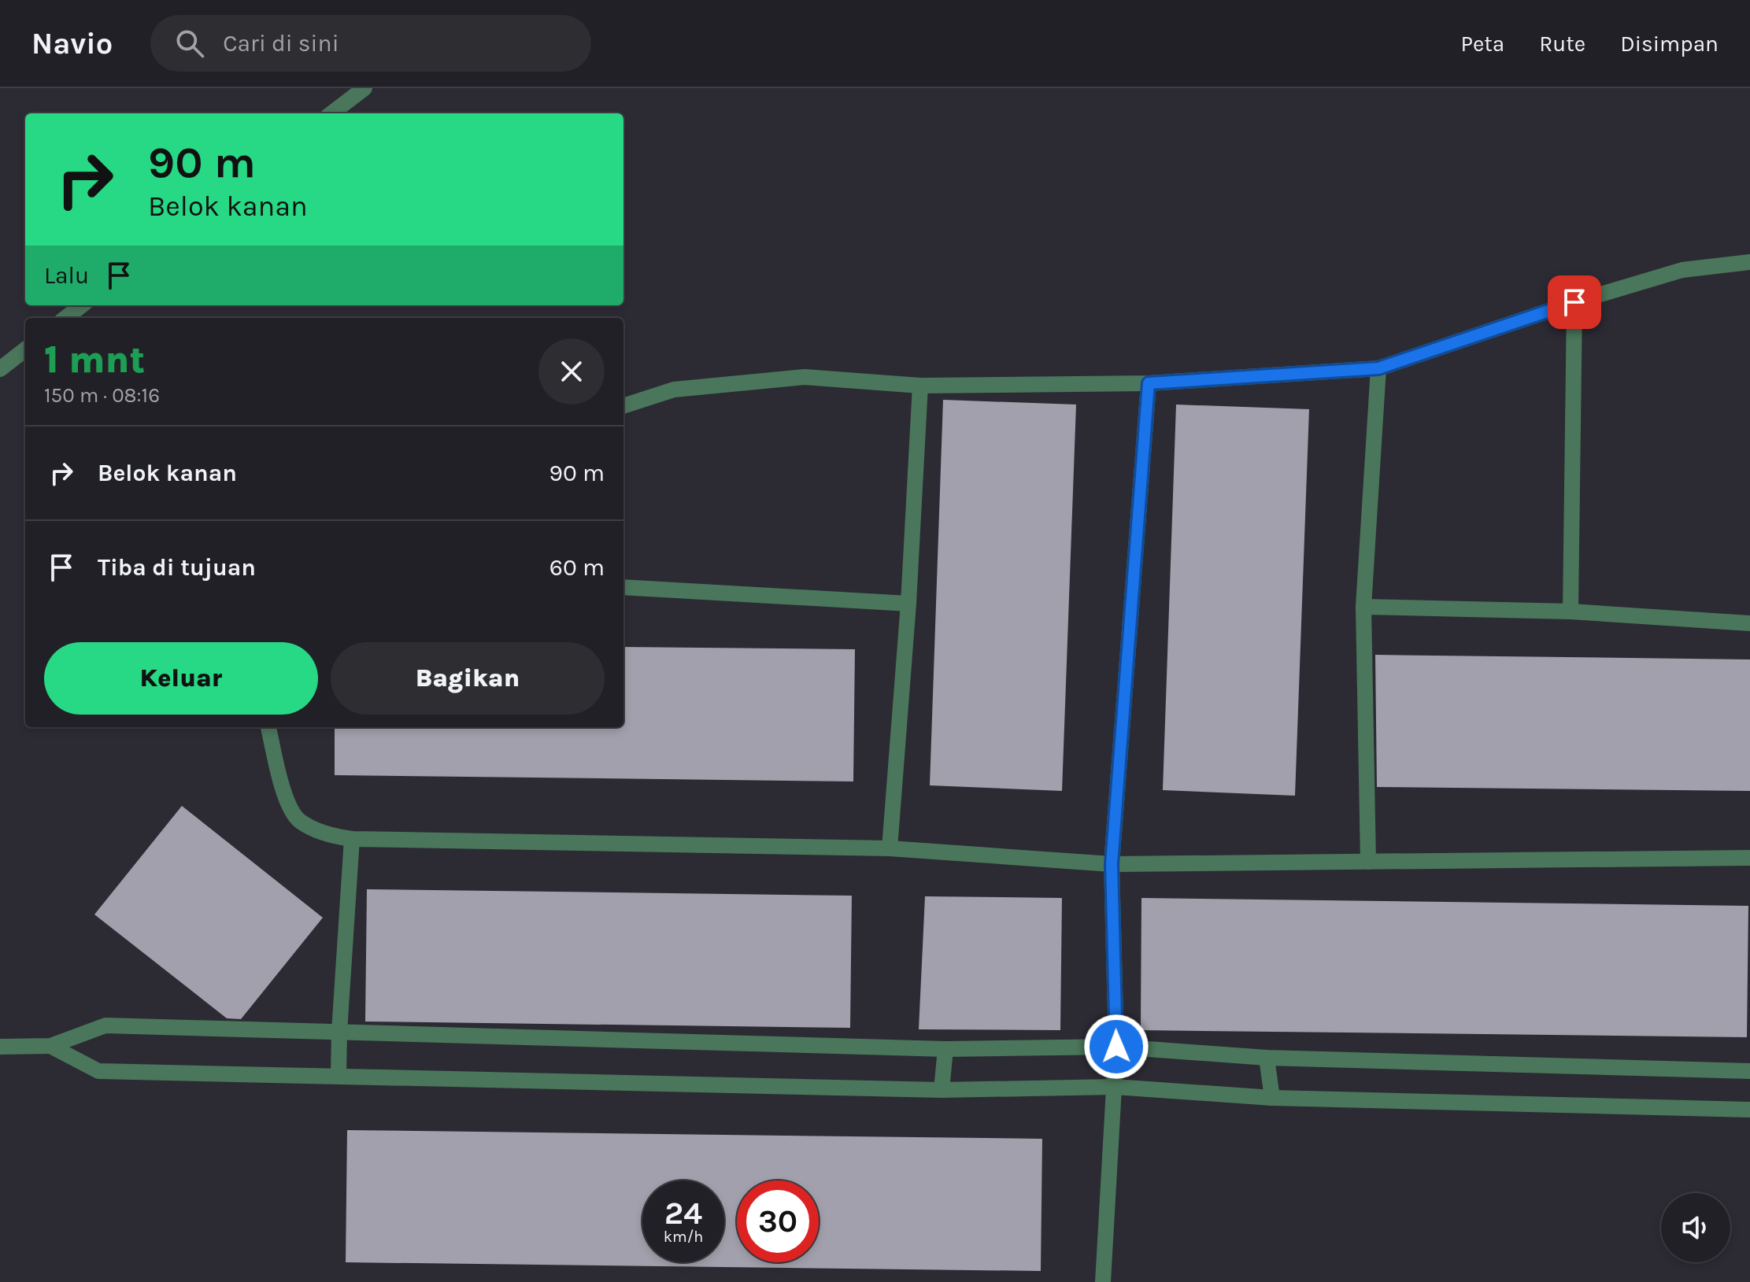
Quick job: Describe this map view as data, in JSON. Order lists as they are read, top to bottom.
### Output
{
  "page": {
    "header": "Navio",
    "search": "Cari di sini",
    "nav": ["Peta", "Rute", "Disimpan"],
    "turn": ["90 m", "Belok kanan"],
    "then": "Lalu",
    "heading": ["1 mnt", "150 m · 08:16"],
    "list": [
      {
        "name": "Belok kanan",
        "value": "90 m"
      },
      {
        "name": "Tiba di tujuan",
        "value": "60 m"
      }
    ],
    "buttons": ["Keluar", "Bagikan"],
    "speed": "24 km/h",
    "limit": "30"
  }
}
